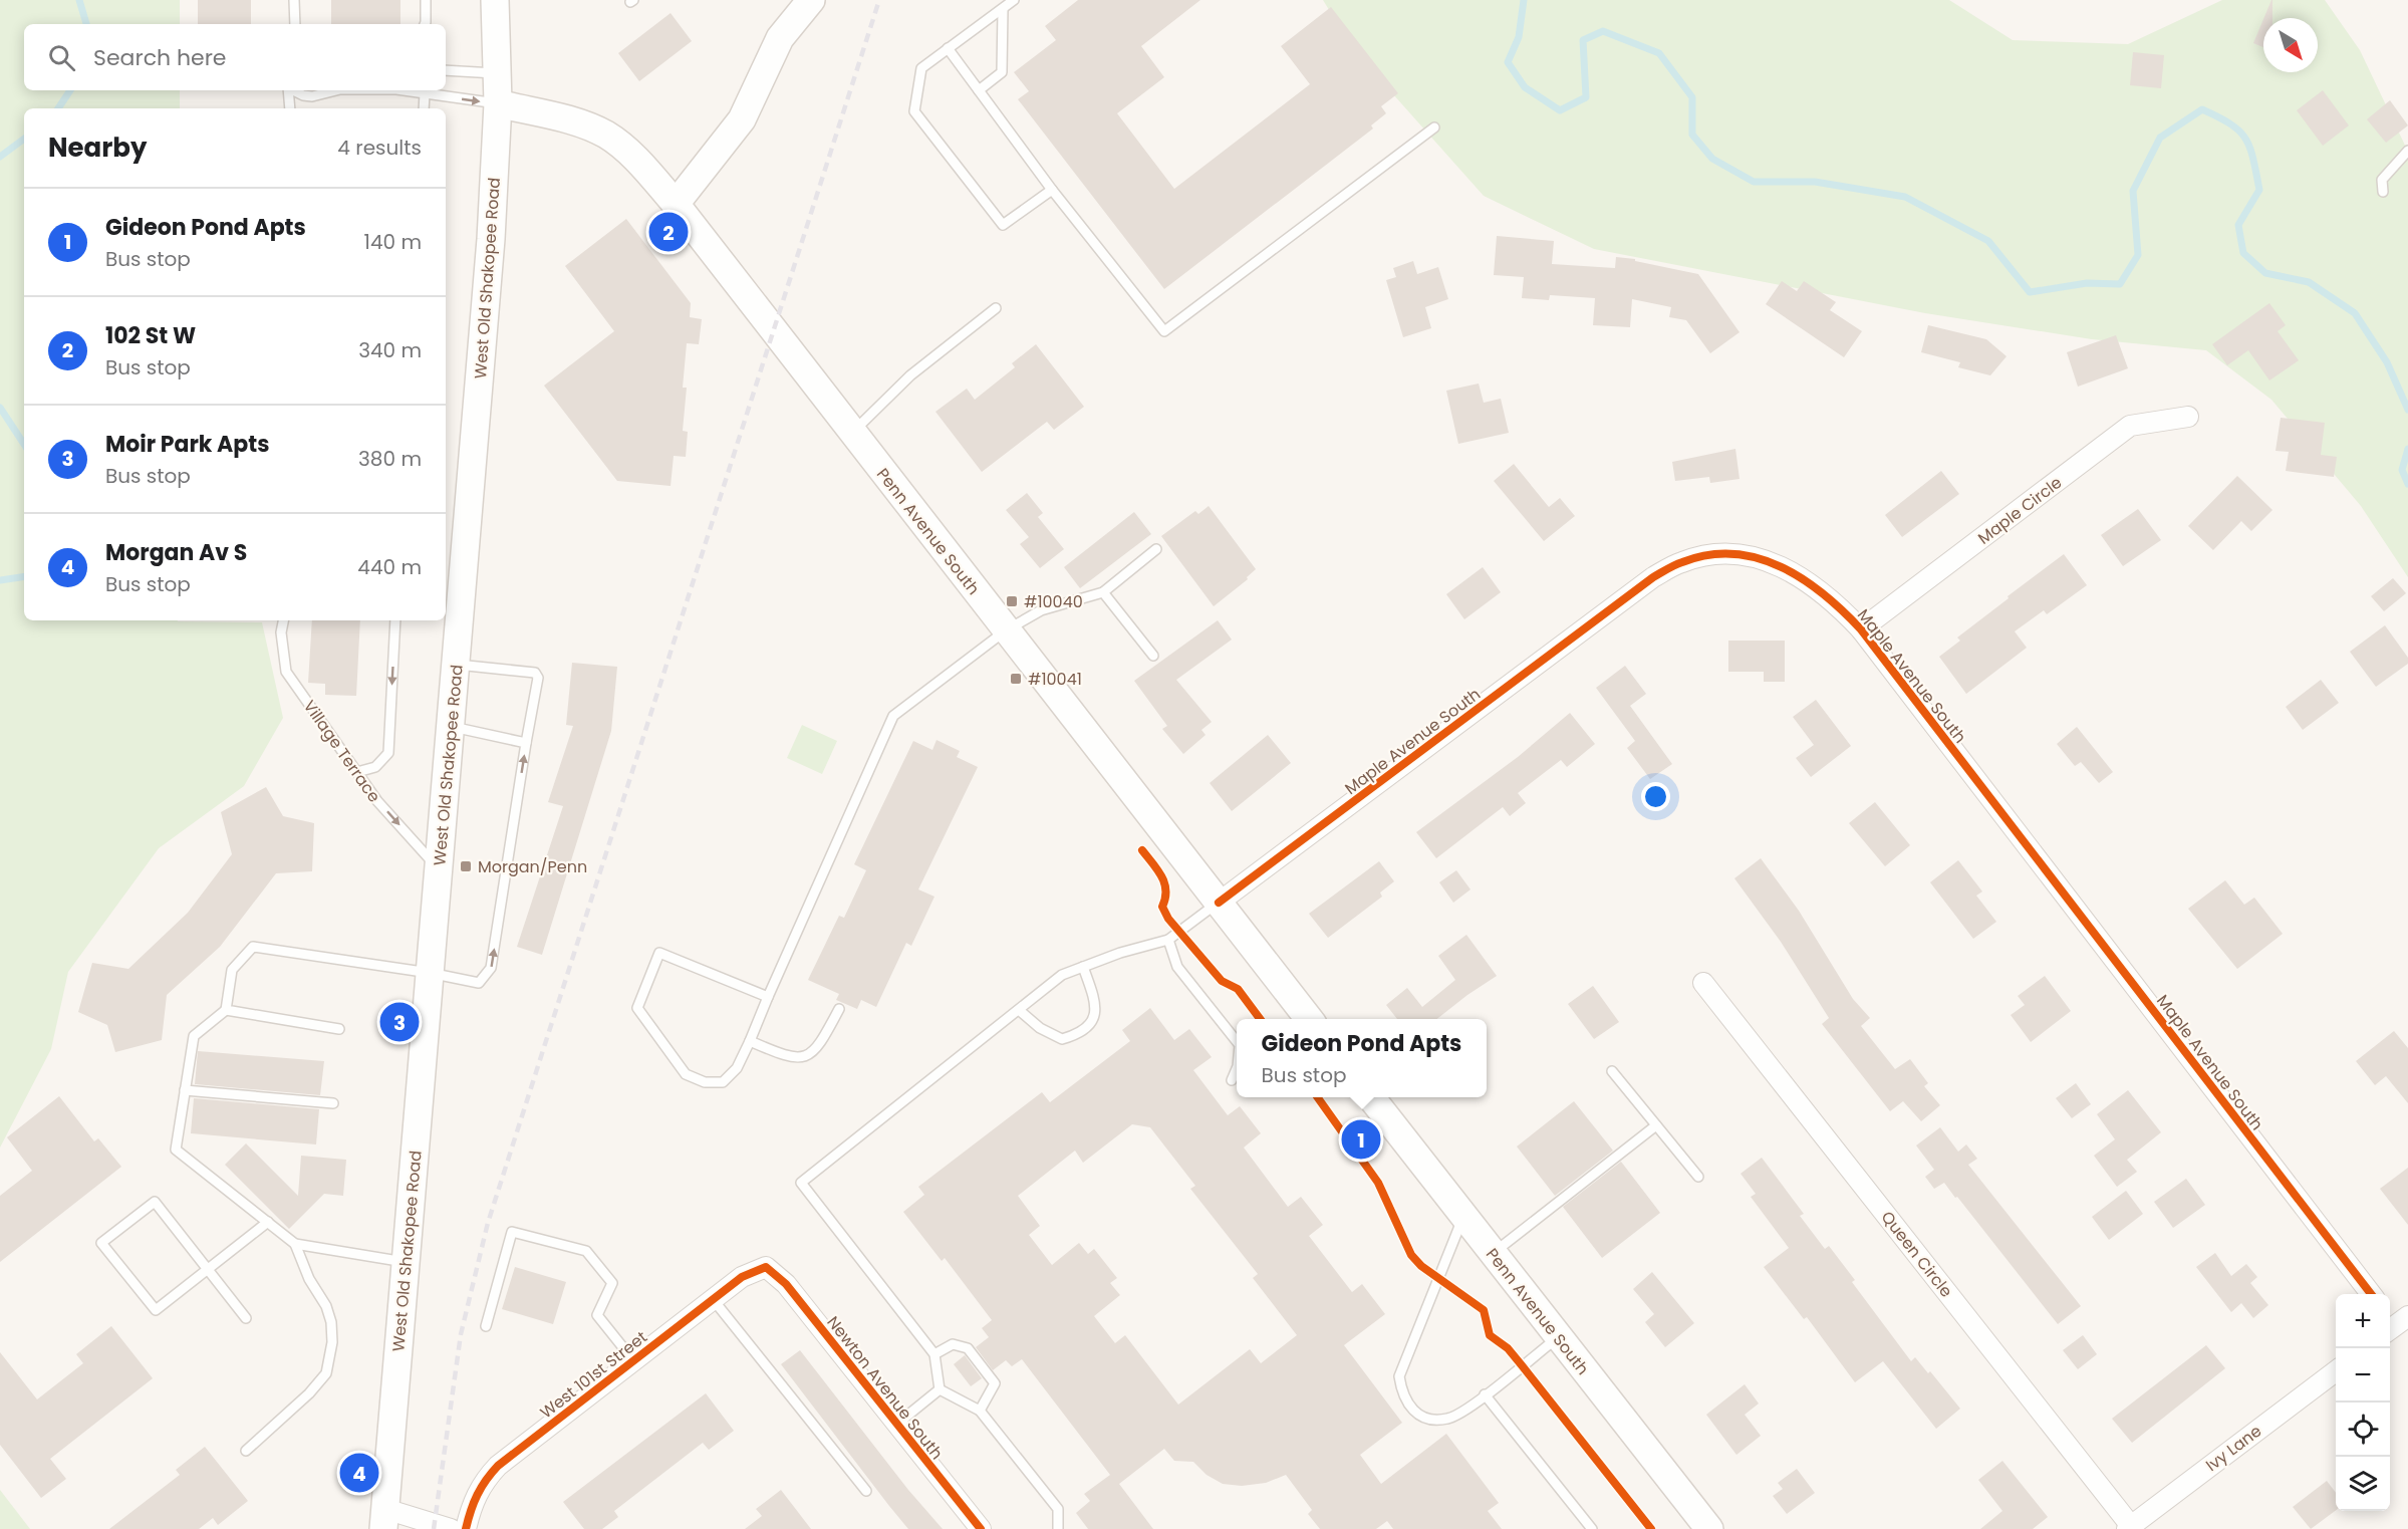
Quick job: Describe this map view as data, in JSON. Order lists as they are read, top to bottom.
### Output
{
  "streets": {
    "main road": ["West Old Shakopee Road", "Penn Avenue South"],
    "street": [
      "Maple Circle",
      "Maple Avenue South",
      "Queen Circle",
      "West 101st Street",
      "Newton Avenue South",
      "Ivy Lane"
    ],
    "lane": ["Village Terrace"]
  },
  "crossings": [
    ["West Old Shakopee Road", "Penn Avenue South"],
    ["West Old Shakopee Road", "Village Terrace"],
    ["Maple Circle", "Maple Avenue South"],
    ["Penn Avenue South", "Maple Avenue South"],
    ["Queen Circle", "Ivy Lane"],
    ["West 101st Street", "Newton Avenue South"]
  ],
  "one_way": ["Village Terrace"],
  "places": {
    "transit": ["#10040", "#10041", "Morgan/Penn"]
  },
  "north": "bottom right",
  "page": {
    "search": "Search here",
    "heading": ["Nearby", "4 results"],
    "list": [
      {
        "mark": "1",
        "name": "Gideon Pond Apts",
        "note": "Bus stop",
        "value": "140 m"
      },
      {
        "mark": "2",
        "name": "102 St W",
        "note": "Bus stop",
        "value": "340 m"
      },
      {
        "mark": "3",
        "name": "Moir Park Apts",
        "note": "Bus stop",
        "value": "380 m"
      },
      {
        "mark": "4",
        "name": "Morgan Av S",
        "note": "Bus stop",
        "value": "440 m"
      }
    ],
    "pins": [
      "2",
      "3",
      "1",
      "4"
    ],
    "popup": ["Gideon Pond Apts", "Bus stop"],
    "map_buttons": ["+", "−"]
  }
}
